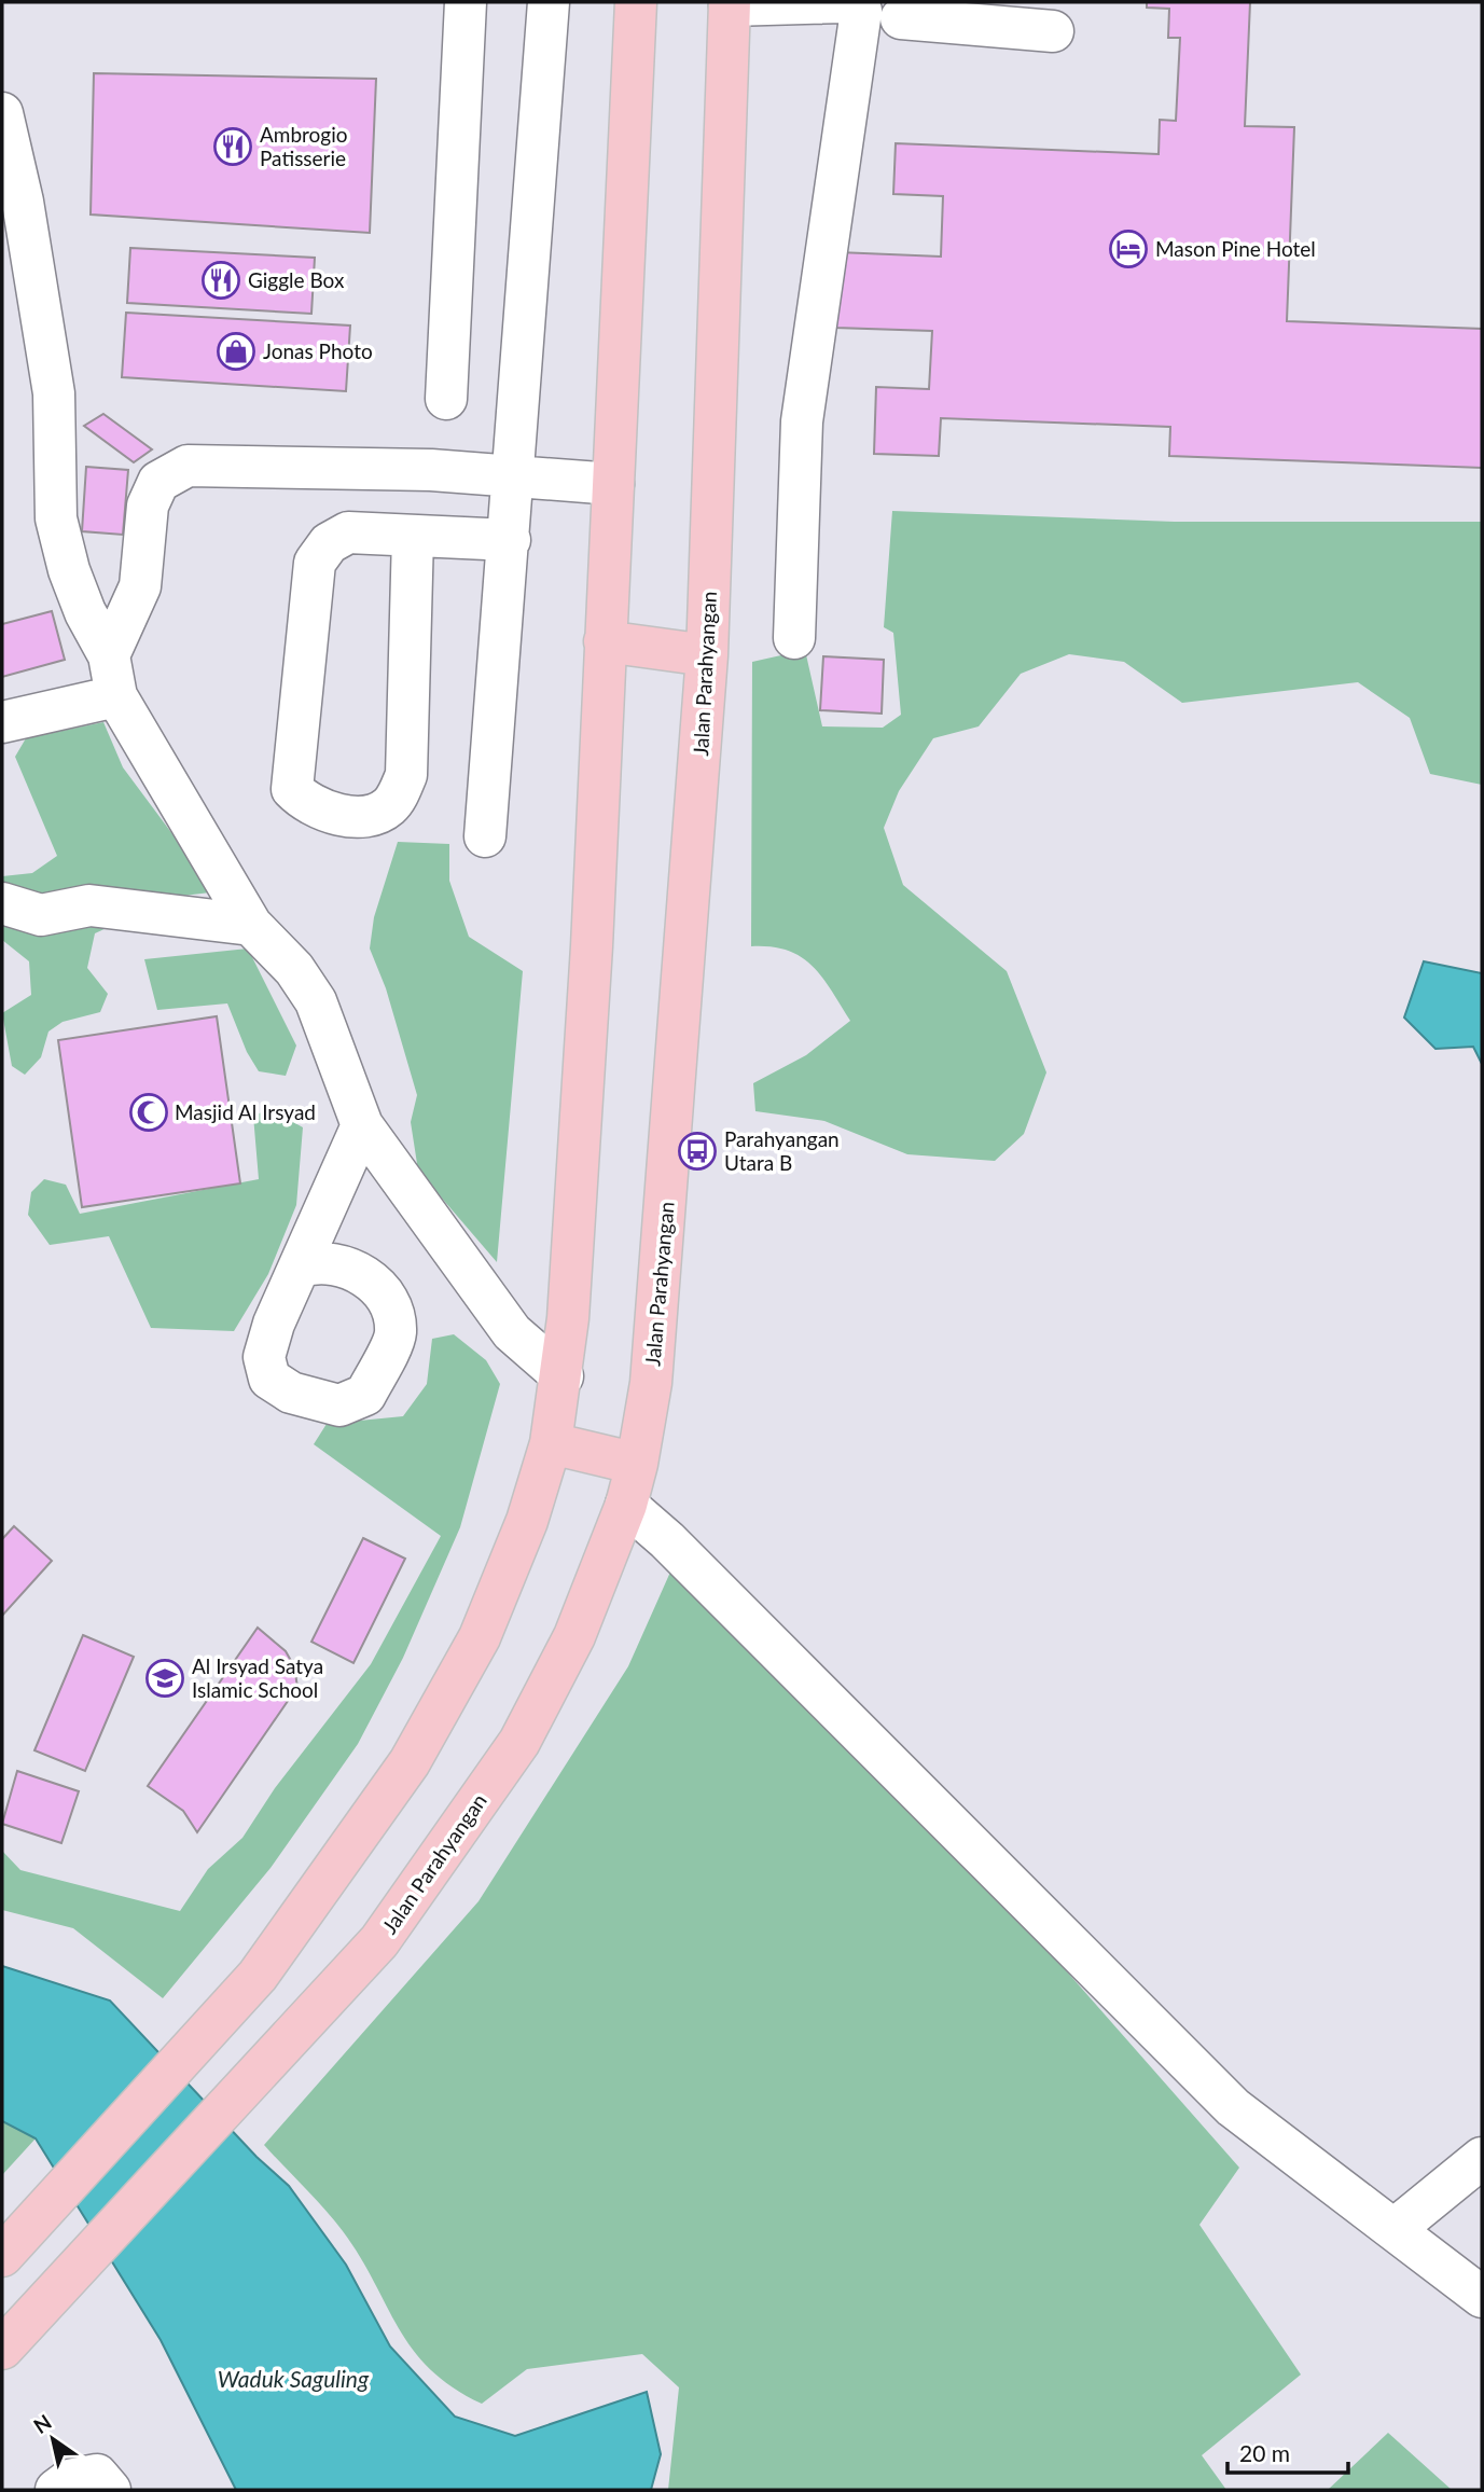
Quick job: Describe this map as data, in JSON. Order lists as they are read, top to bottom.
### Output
{
  "streets": {
    "main road": ["Jalan Parahyangan"]
  },
  "water": ["Waduk Saguling"],
  "places": {
    "restaurant": ["Ambrogio Patisserie", "Giggle Box"],
    "hotel": ["Mason Pine Hotel"],
    "shop": ["Jonas Photo"],
    "mosque": ["Masjid Al Irsyad"],
    "bus stop": ["Parahyangan Utara B"],
    "school or university": ["Al Irsyad Satya Islamic School"]
  },
  "scale_bar": "20 m",
  "north": "top left"
}
